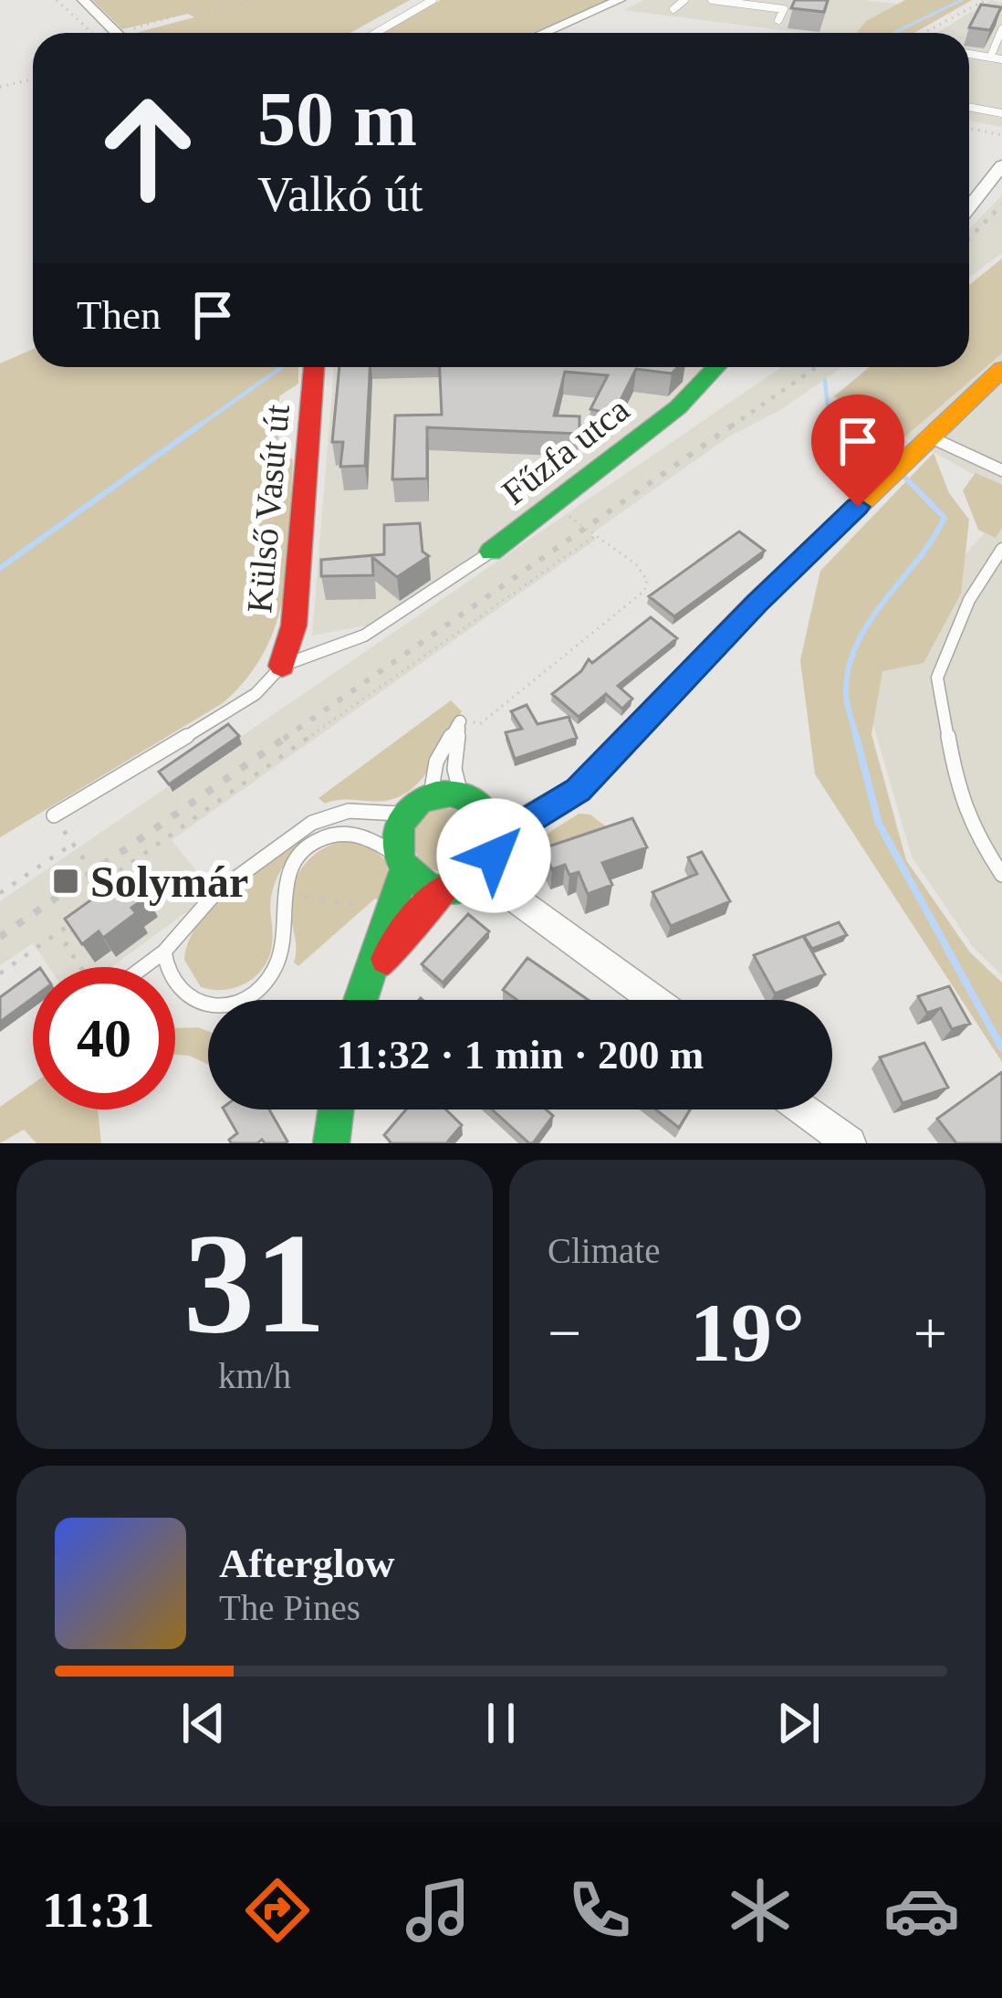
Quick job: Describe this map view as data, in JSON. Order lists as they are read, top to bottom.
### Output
{
  "streets": {
    "street": ["Fűzfa utca", "Külső Vasút út"]
  },
  "places": {
    "transit": ["Solymár"]
  },
  "page": {
    "turn": ["50 m", "Valkó út"],
    "then": "Then",
    "limit": "40",
    "trip": "11:32 · 1 min · 200 m",
    "tile": [
      ["31", "km/h"],
      "Climate"
    ],
    "heat": ["−", "19°", "+"],
    "song": ["Afterglow", "The Pines"],
    "tabs": "11:31"
  }
}
